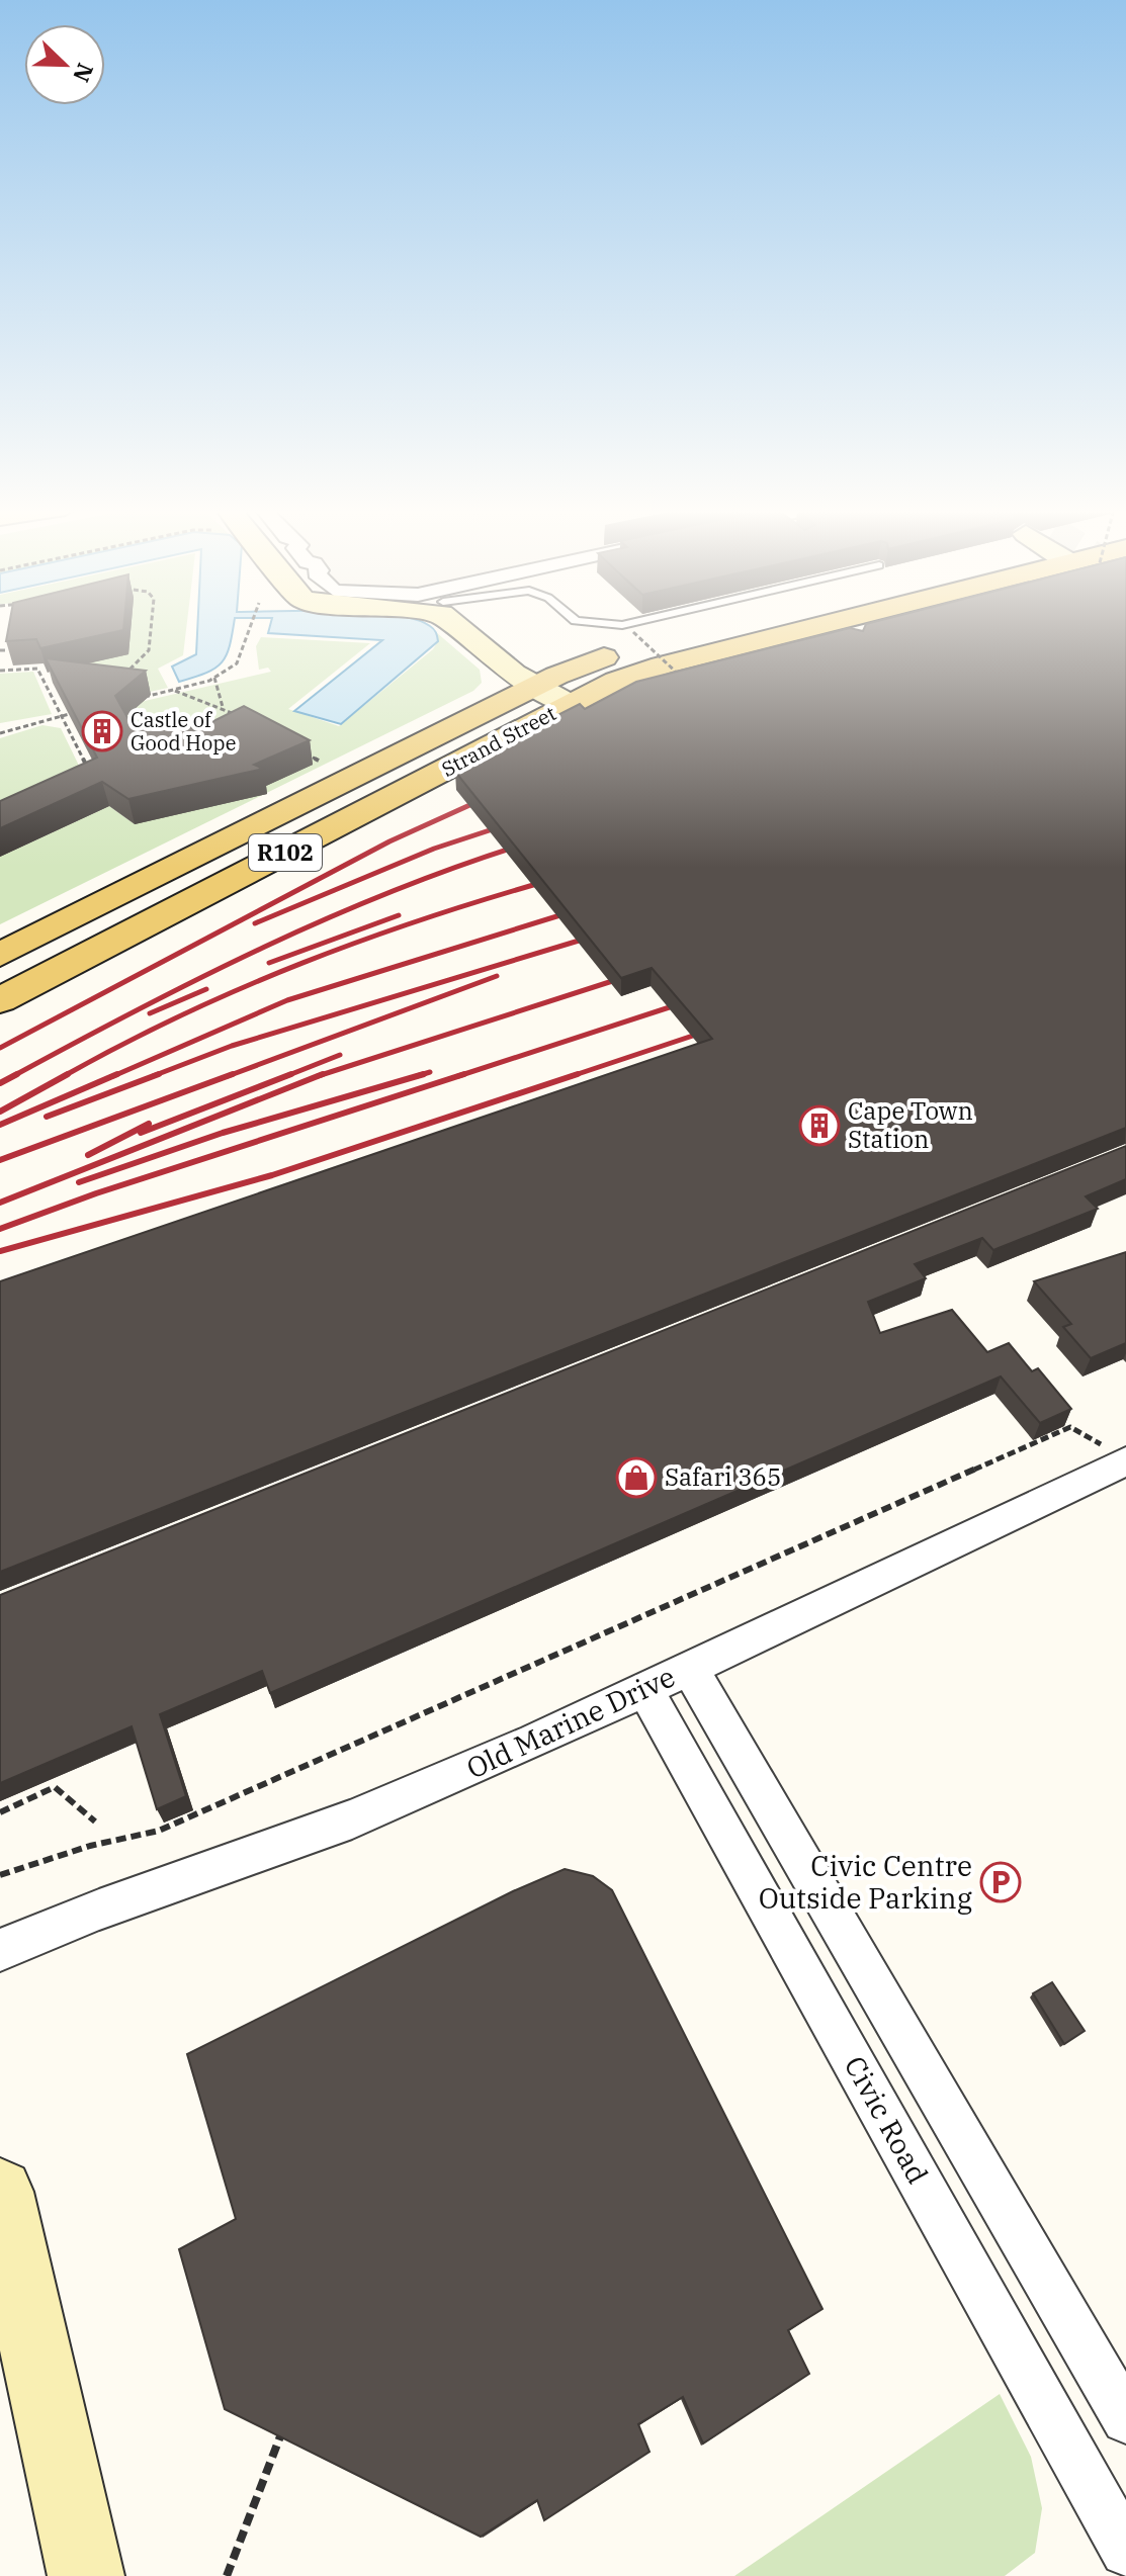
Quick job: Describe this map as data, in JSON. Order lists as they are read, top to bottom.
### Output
{
  "streets": {
    "main road": ["Strand Street", "R102"],
    "street": ["Old Marine Drive", "Civic Road"]
  },
  "crossings": [
    ["Old Marine Drive", "Civic Road"]
  ],
  "places": {
    "building": ["Castle of Good Hope", "Cape Town Station"],
    "shop": ["Safari 365"],
    "parking": ["Civic Centre Outside Parking"]
  },
  "north": "bottom right"
}
